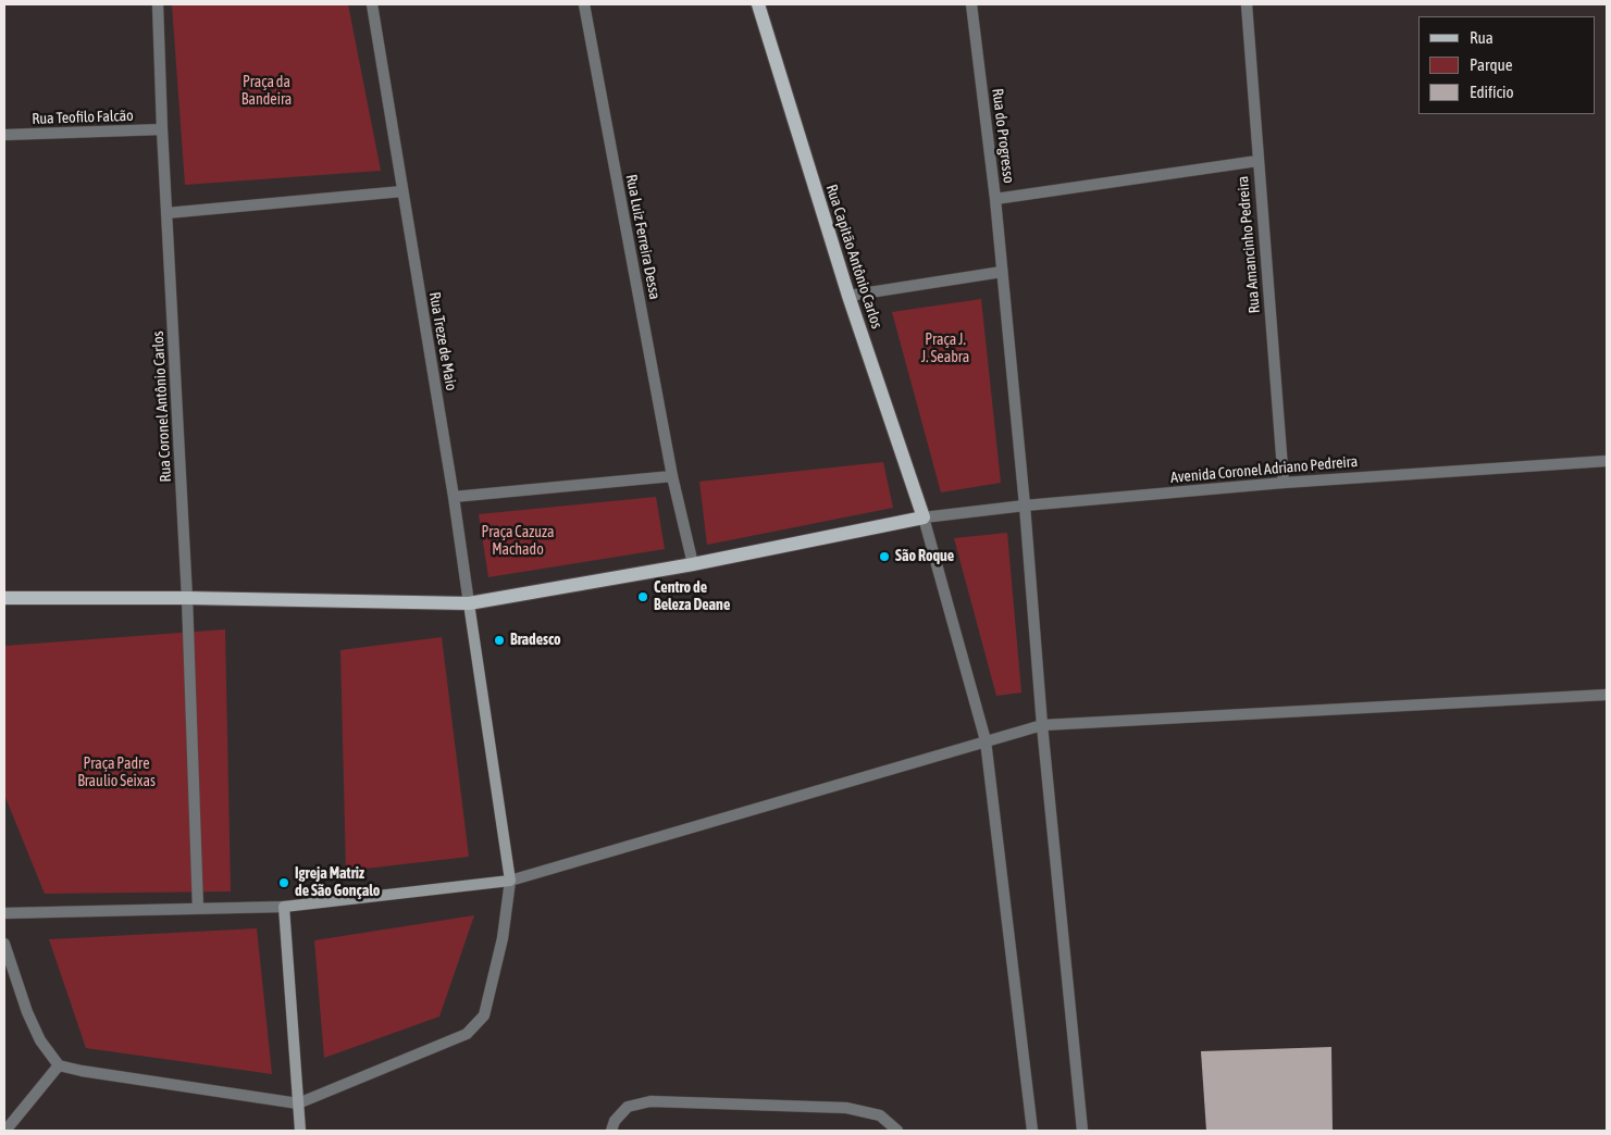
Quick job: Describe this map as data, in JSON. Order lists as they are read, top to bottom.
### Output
{
  "streets": {
    "main road": ["Rua Capitão Antônio Carlos"],
    "street": [
      "Rua Teofilo Falcão",
      "Rua do Progresso",
      "Rua Luiz Ferreira Dessa",
      "Rua Amancinho Pedreira",
      "Rua Treze de Maio",
      "Rua Coronel Antônio Carlos",
      "Avenida Coronel Adriano Pedreira"
    ]
  },
  "crossings": [
    ["Rua Amancinho Pedreira", "Avenida Coronel Adriano Pedreira"],
    ["Rua Capitão Antônio Carlos", "Avenida Coronel Adriano Pedreira"]
  ],
  "parks": [
    "Praça da Bandeira",
    "Praça J. J. Seabra",
    "Praça Cazuza Machado",
    "Praça Padre Braulio Seixas"
  ],
  "places": [
    "São Roque",
    "Centro de Beleza Deane",
    "Bradesco",
    "Igreja Matriz de São Gonçalo"
  ],
  "legend": ["Rua", "Parque", "Edifício"]
}
